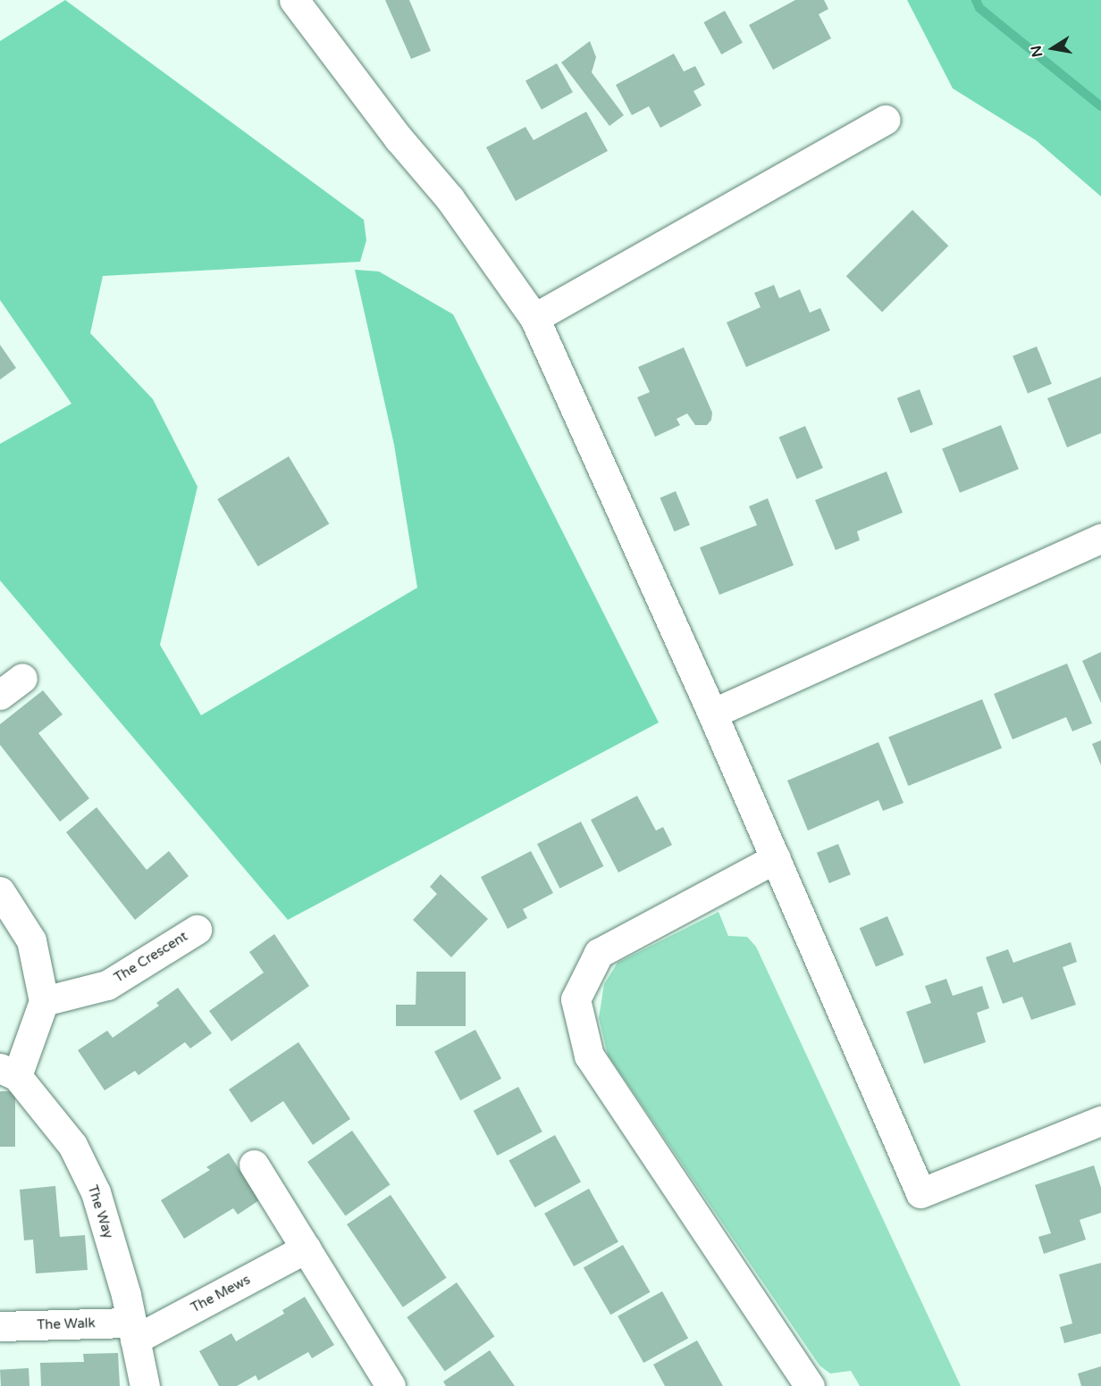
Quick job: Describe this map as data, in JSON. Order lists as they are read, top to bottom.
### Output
{
  "streets": {
    "street": [
      "The Crescent",
      "The Way",
      "The Mews",
      "The Walk"
    ]
  },
  "crossings": [
    ["The Way", "The Mews"],
    ["The Way", "The Walk"],
    ["The Mews", "The Walk"]
  ],
  "north": "left"
}
